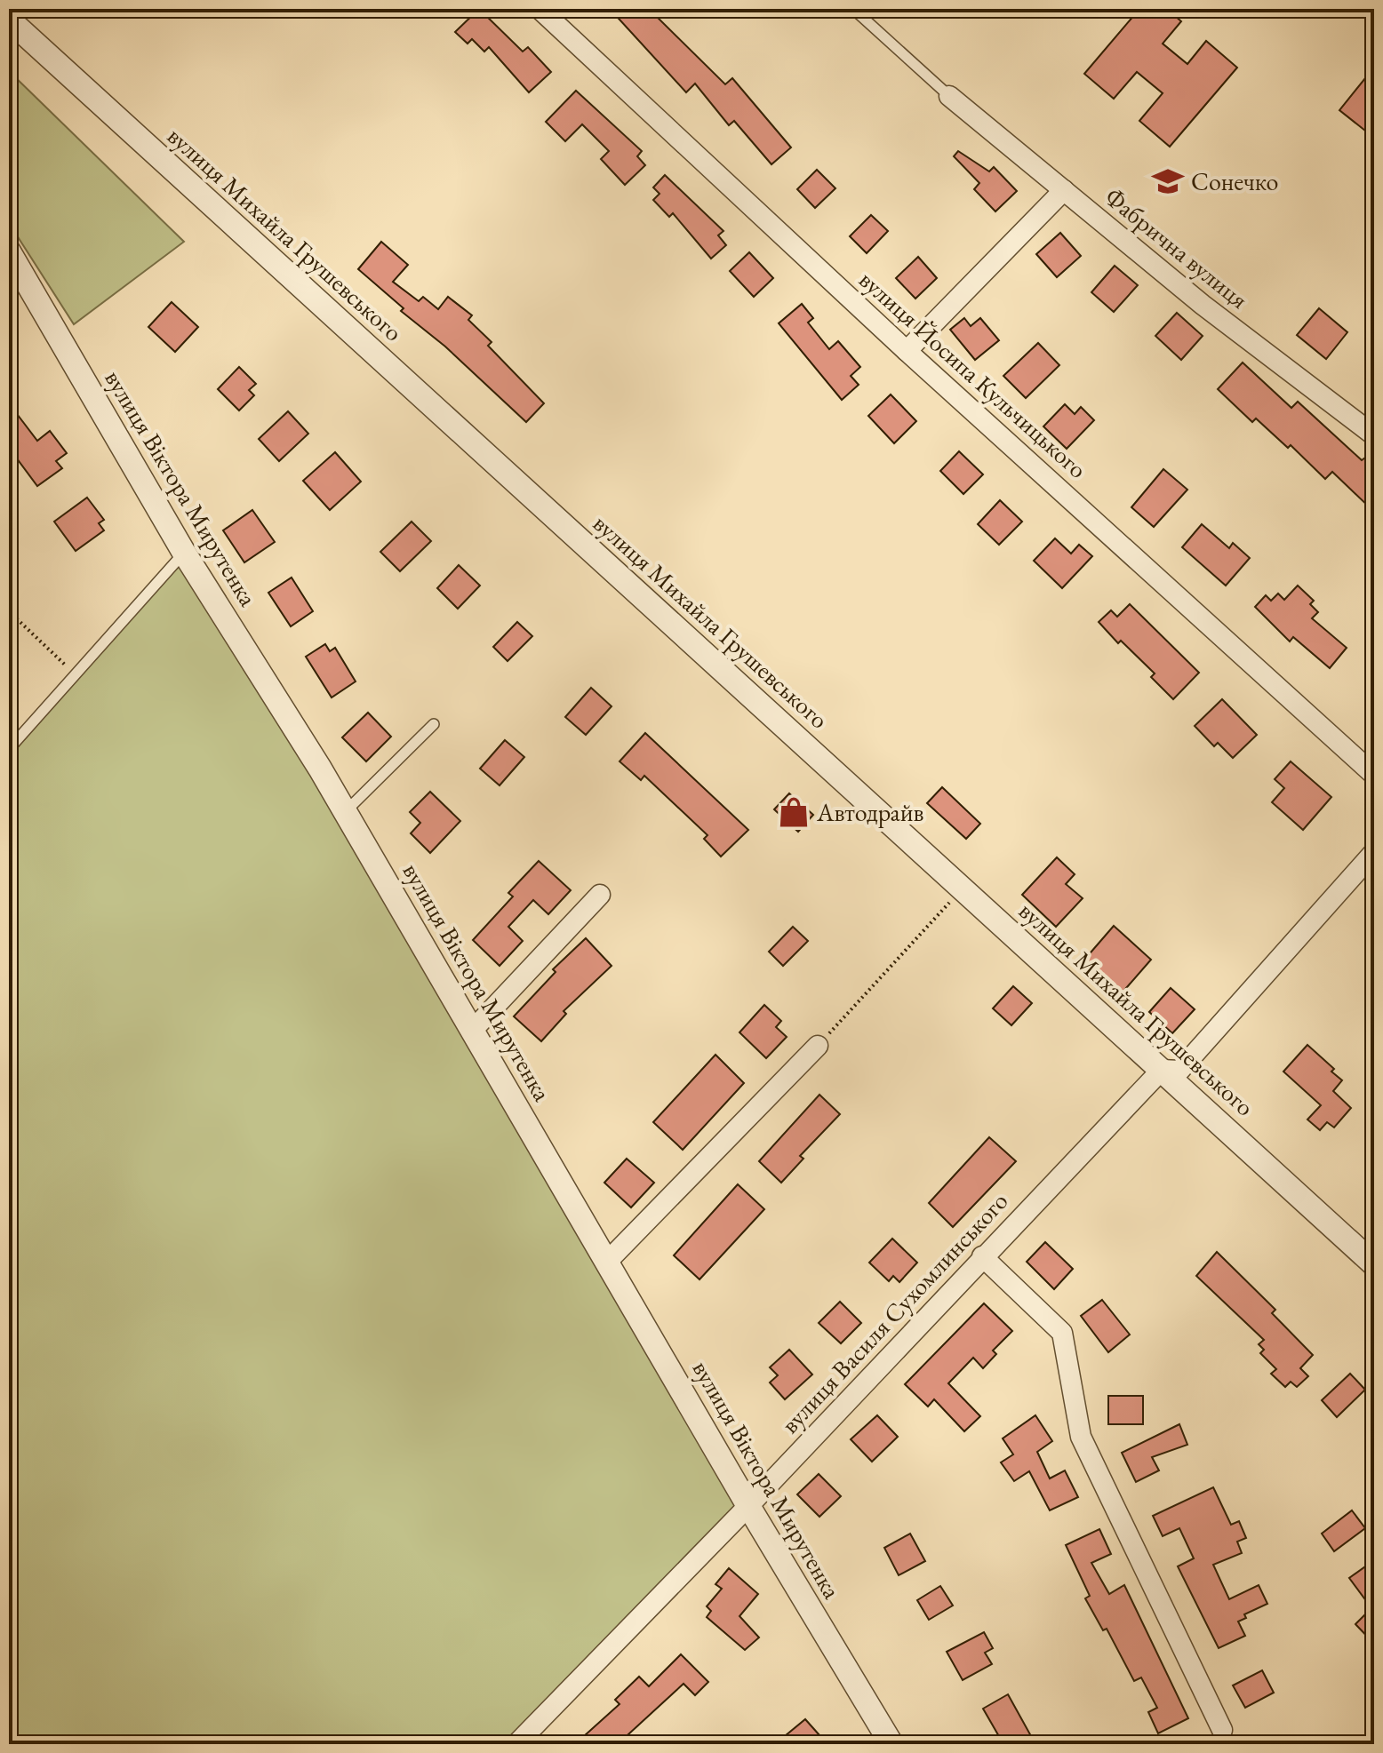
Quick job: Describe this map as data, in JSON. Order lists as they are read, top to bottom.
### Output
{
  "streets": {
    "street": [
      "вулиця Михайла Грушевського",
      "Фабрична вулиця",
      "вулиця Йосипа Кульчицького",
      "вулиця Віктора Мирутенка",
      "вулиця Василя Сухомлинського"
    ]
  },
  "crossings": [
    ["вулиця Михайла Грушевського", "вулиця Василя Сухомлинського"],
    ["вулиця Віктора Мирутенка", "вулиця Василя Сухомлинського"]
  ],
  "places": {
    "school or university": ["Сонечко"],
    "shop": ["Автодрайв"]
  }
}
